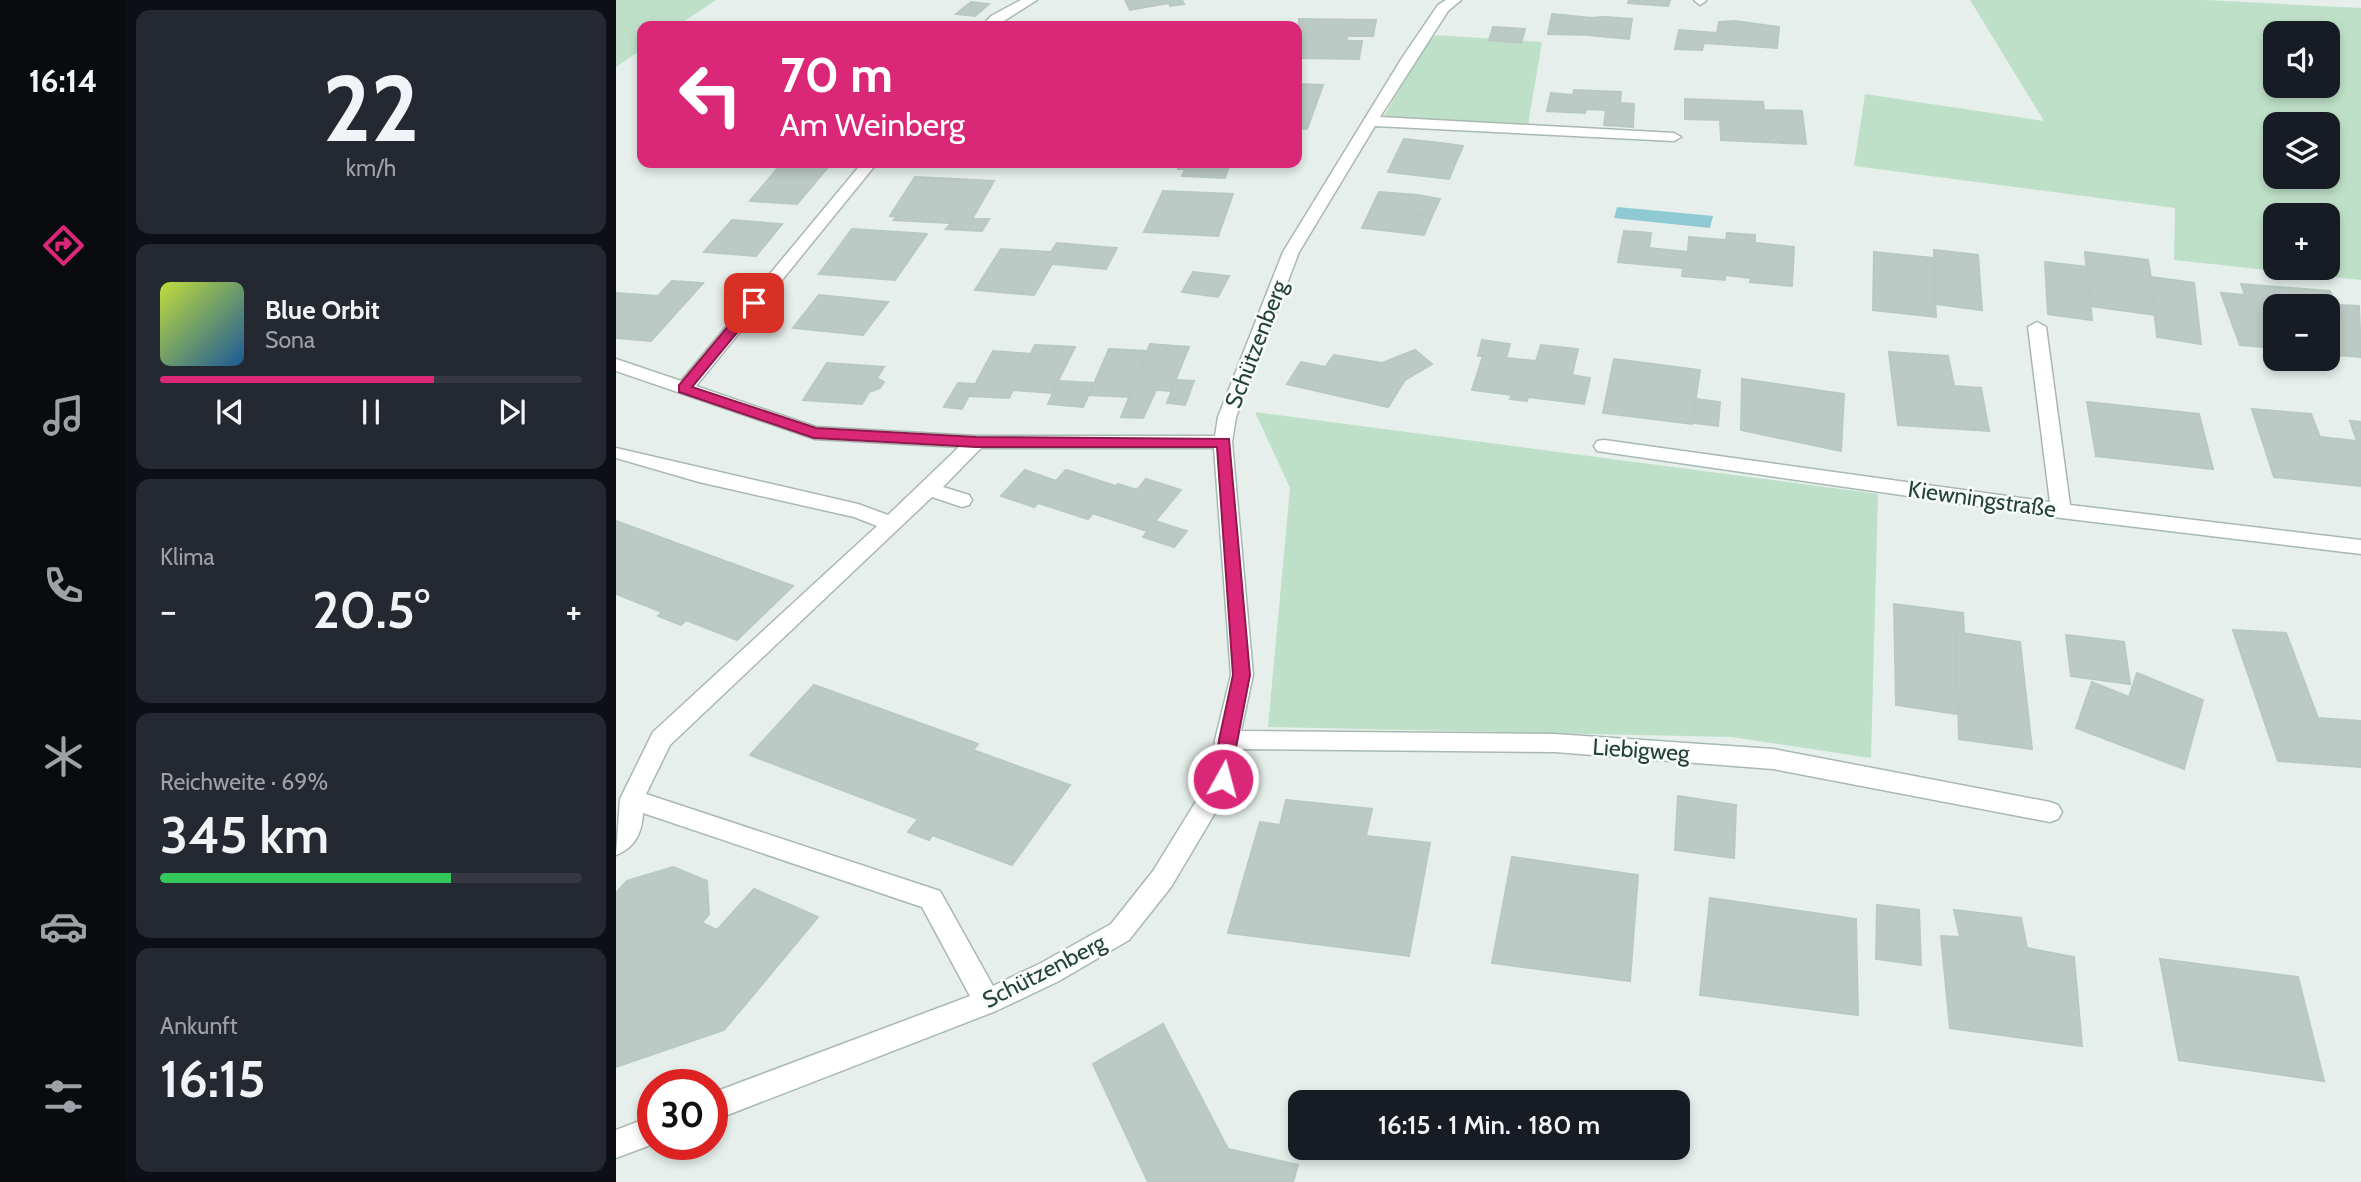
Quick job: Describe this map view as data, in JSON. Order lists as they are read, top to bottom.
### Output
{
  "streets": {
    "street": ["Schützenberg", "Kiewningstraße", "Liebigweg"]
  },
  "crossings": [
    ["Schützenberg", "Liebigweg"]
  ],
  "page": {
    "tabs": "16:14",
    "tile": [
      ["22", "km/h"],
      "Klima",
      ["Reichweite · 69%", "345 km"],
      ["Ankunft", "16:15"]
    ],
    "map_buttons": ["+", "−"],
    "turn": ["70 m", "Am Weinberg"],
    "song": ["Blue Orbit", "Sona"],
    "heat": ["−", "20.5°", "+"],
    "limit": "30",
    "trip": "16:15 · 1 Min. · 180 m"
  }
}
